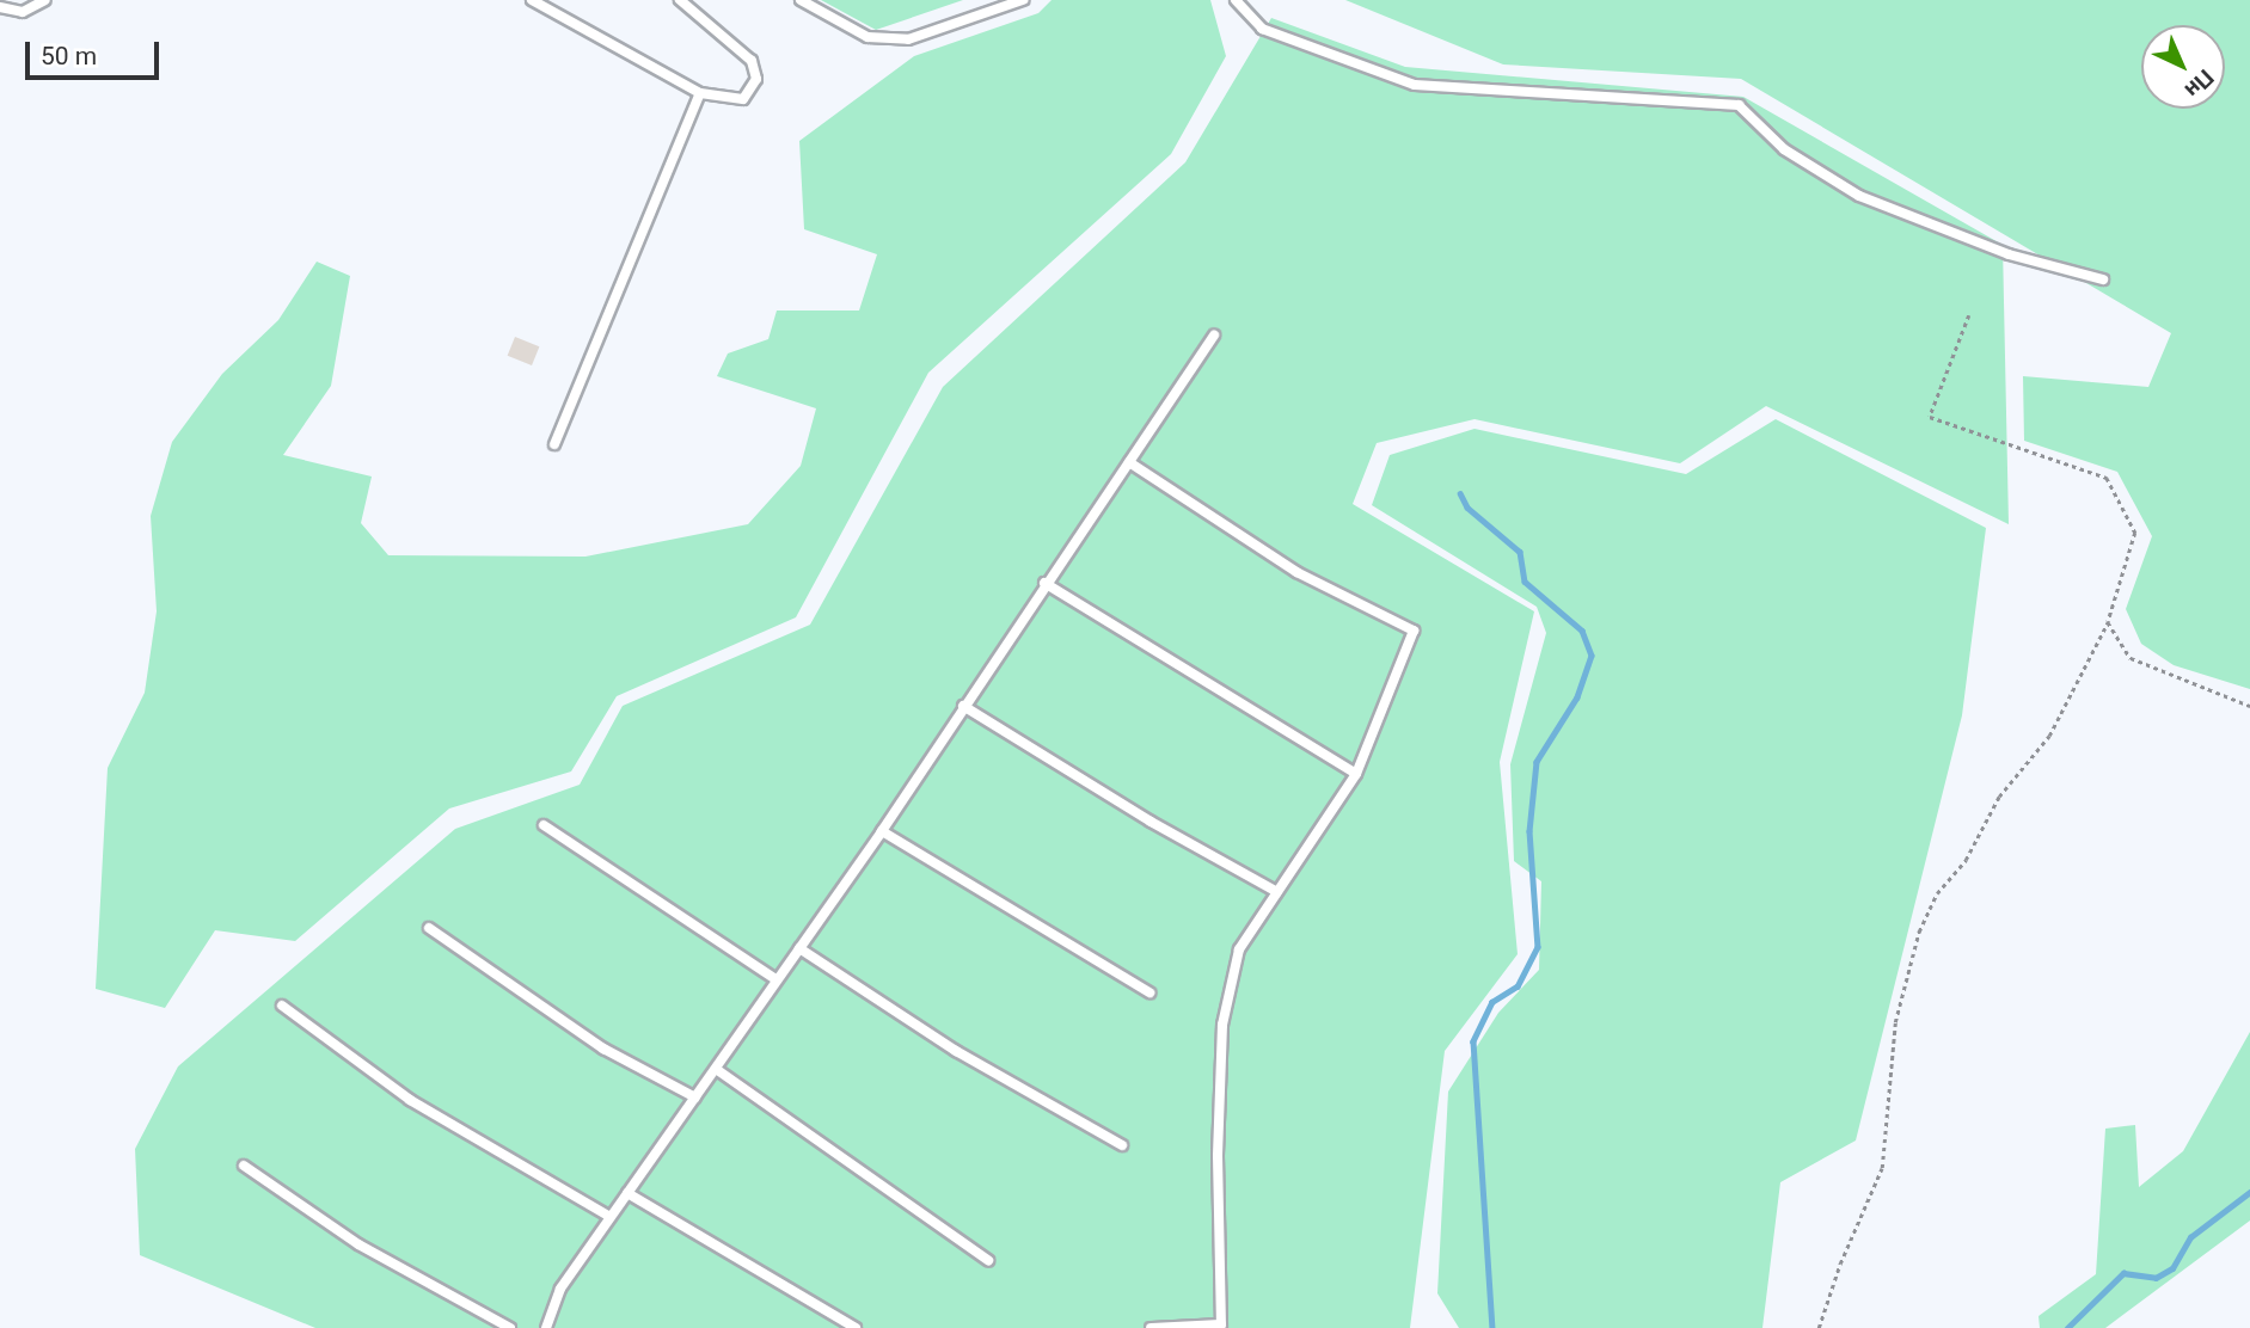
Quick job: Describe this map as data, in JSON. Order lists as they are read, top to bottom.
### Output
{
  "scale_bar": "50 m",
  "north": "bottom right"
}
